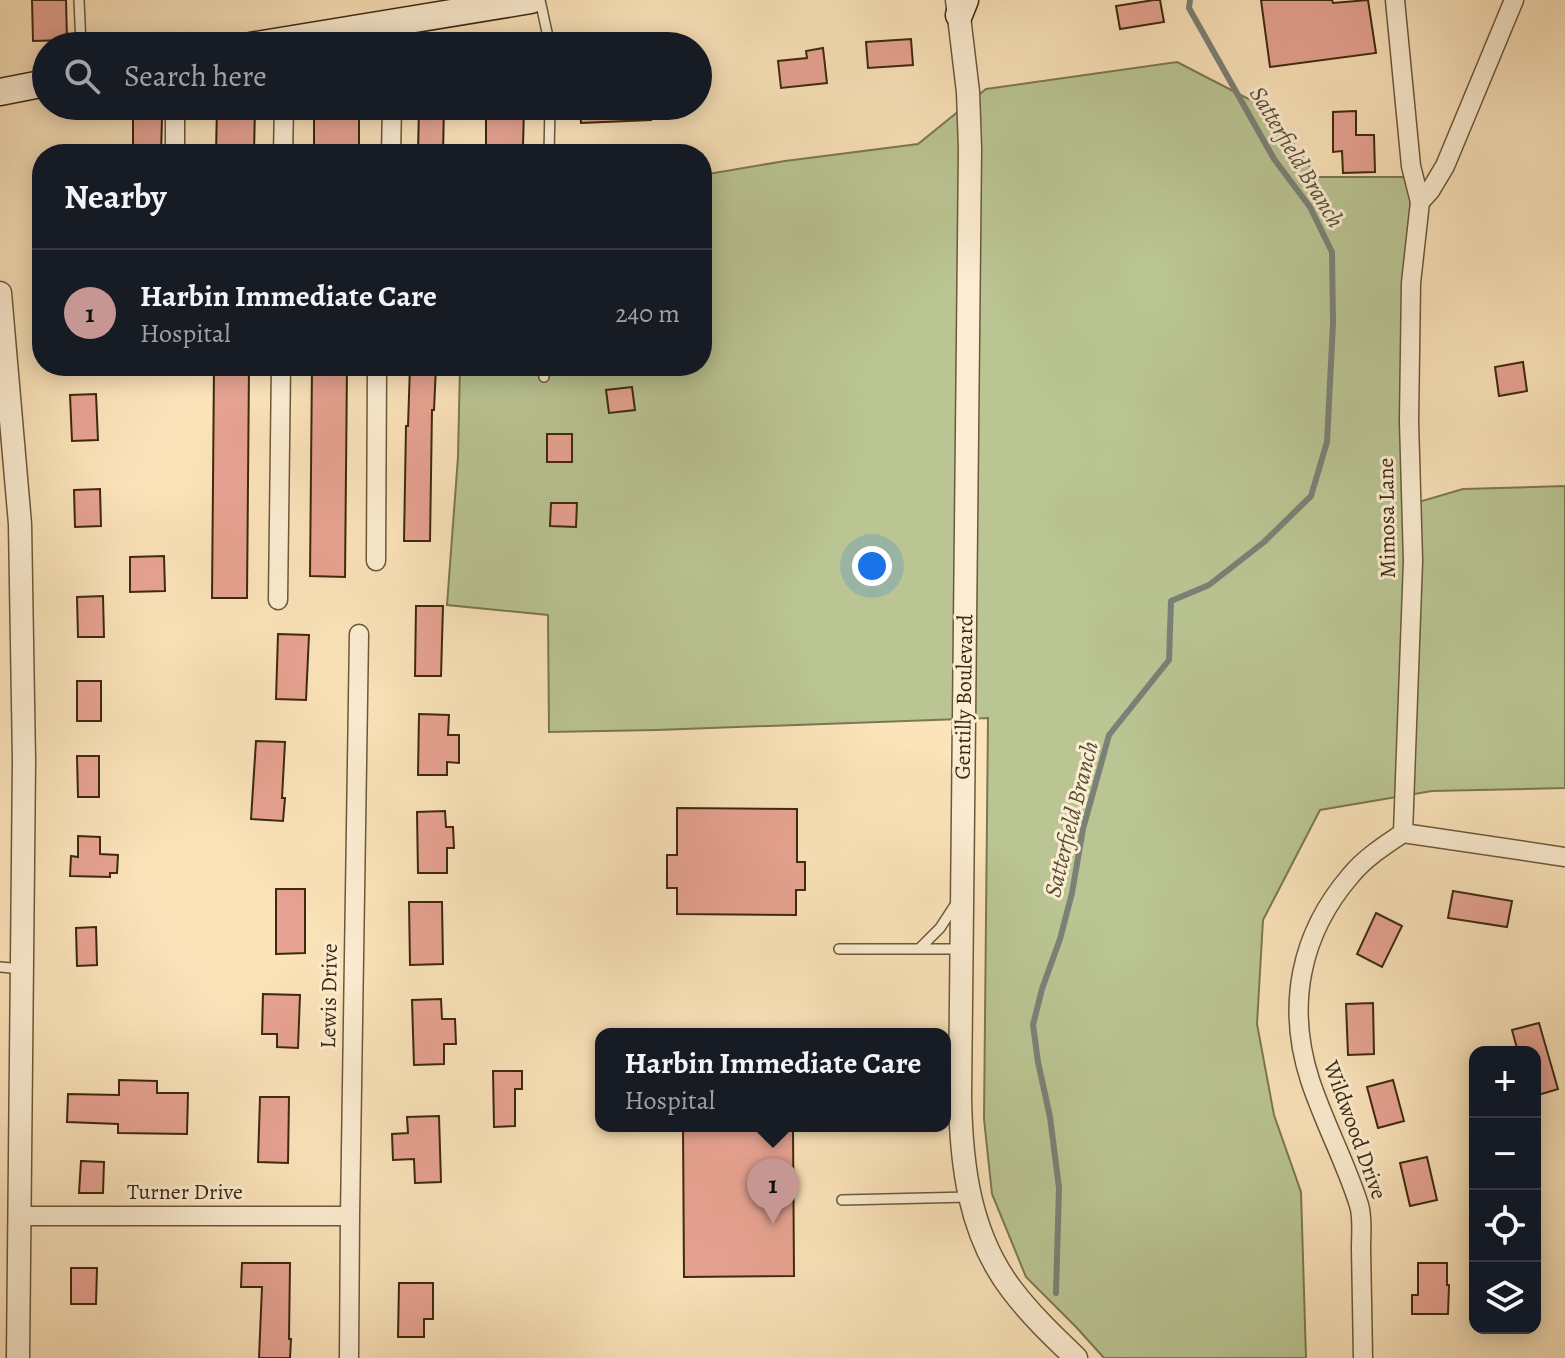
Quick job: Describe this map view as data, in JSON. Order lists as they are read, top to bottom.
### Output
{
  "streets": {
    "street": [
      "Mimosa Lane",
      "Gentilly Boulevard",
      "Lewis Drive",
      "Wildwood Drive",
      "Turner Drive"
    ]
  },
  "crossings": [
    ["Mimosa Lane", "Wildwood Drive"],
    ["Lewis Drive", "Turner Drive"]
  ],
  "water": ["Satterfield Branch"],
  "page": {
    "search": "Search here",
    "heading": "Nearby",
    "list": [
      {
        "mark": "1",
        "name": "Harbin Immediate Care",
        "note": "Hospital",
        "value": "240 m"
      }
    ],
    "popup": ["Harbin Immediate Care", "Hospital"],
    "map_buttons": ["+", "−"],
    "pins": "1"
  }
}
